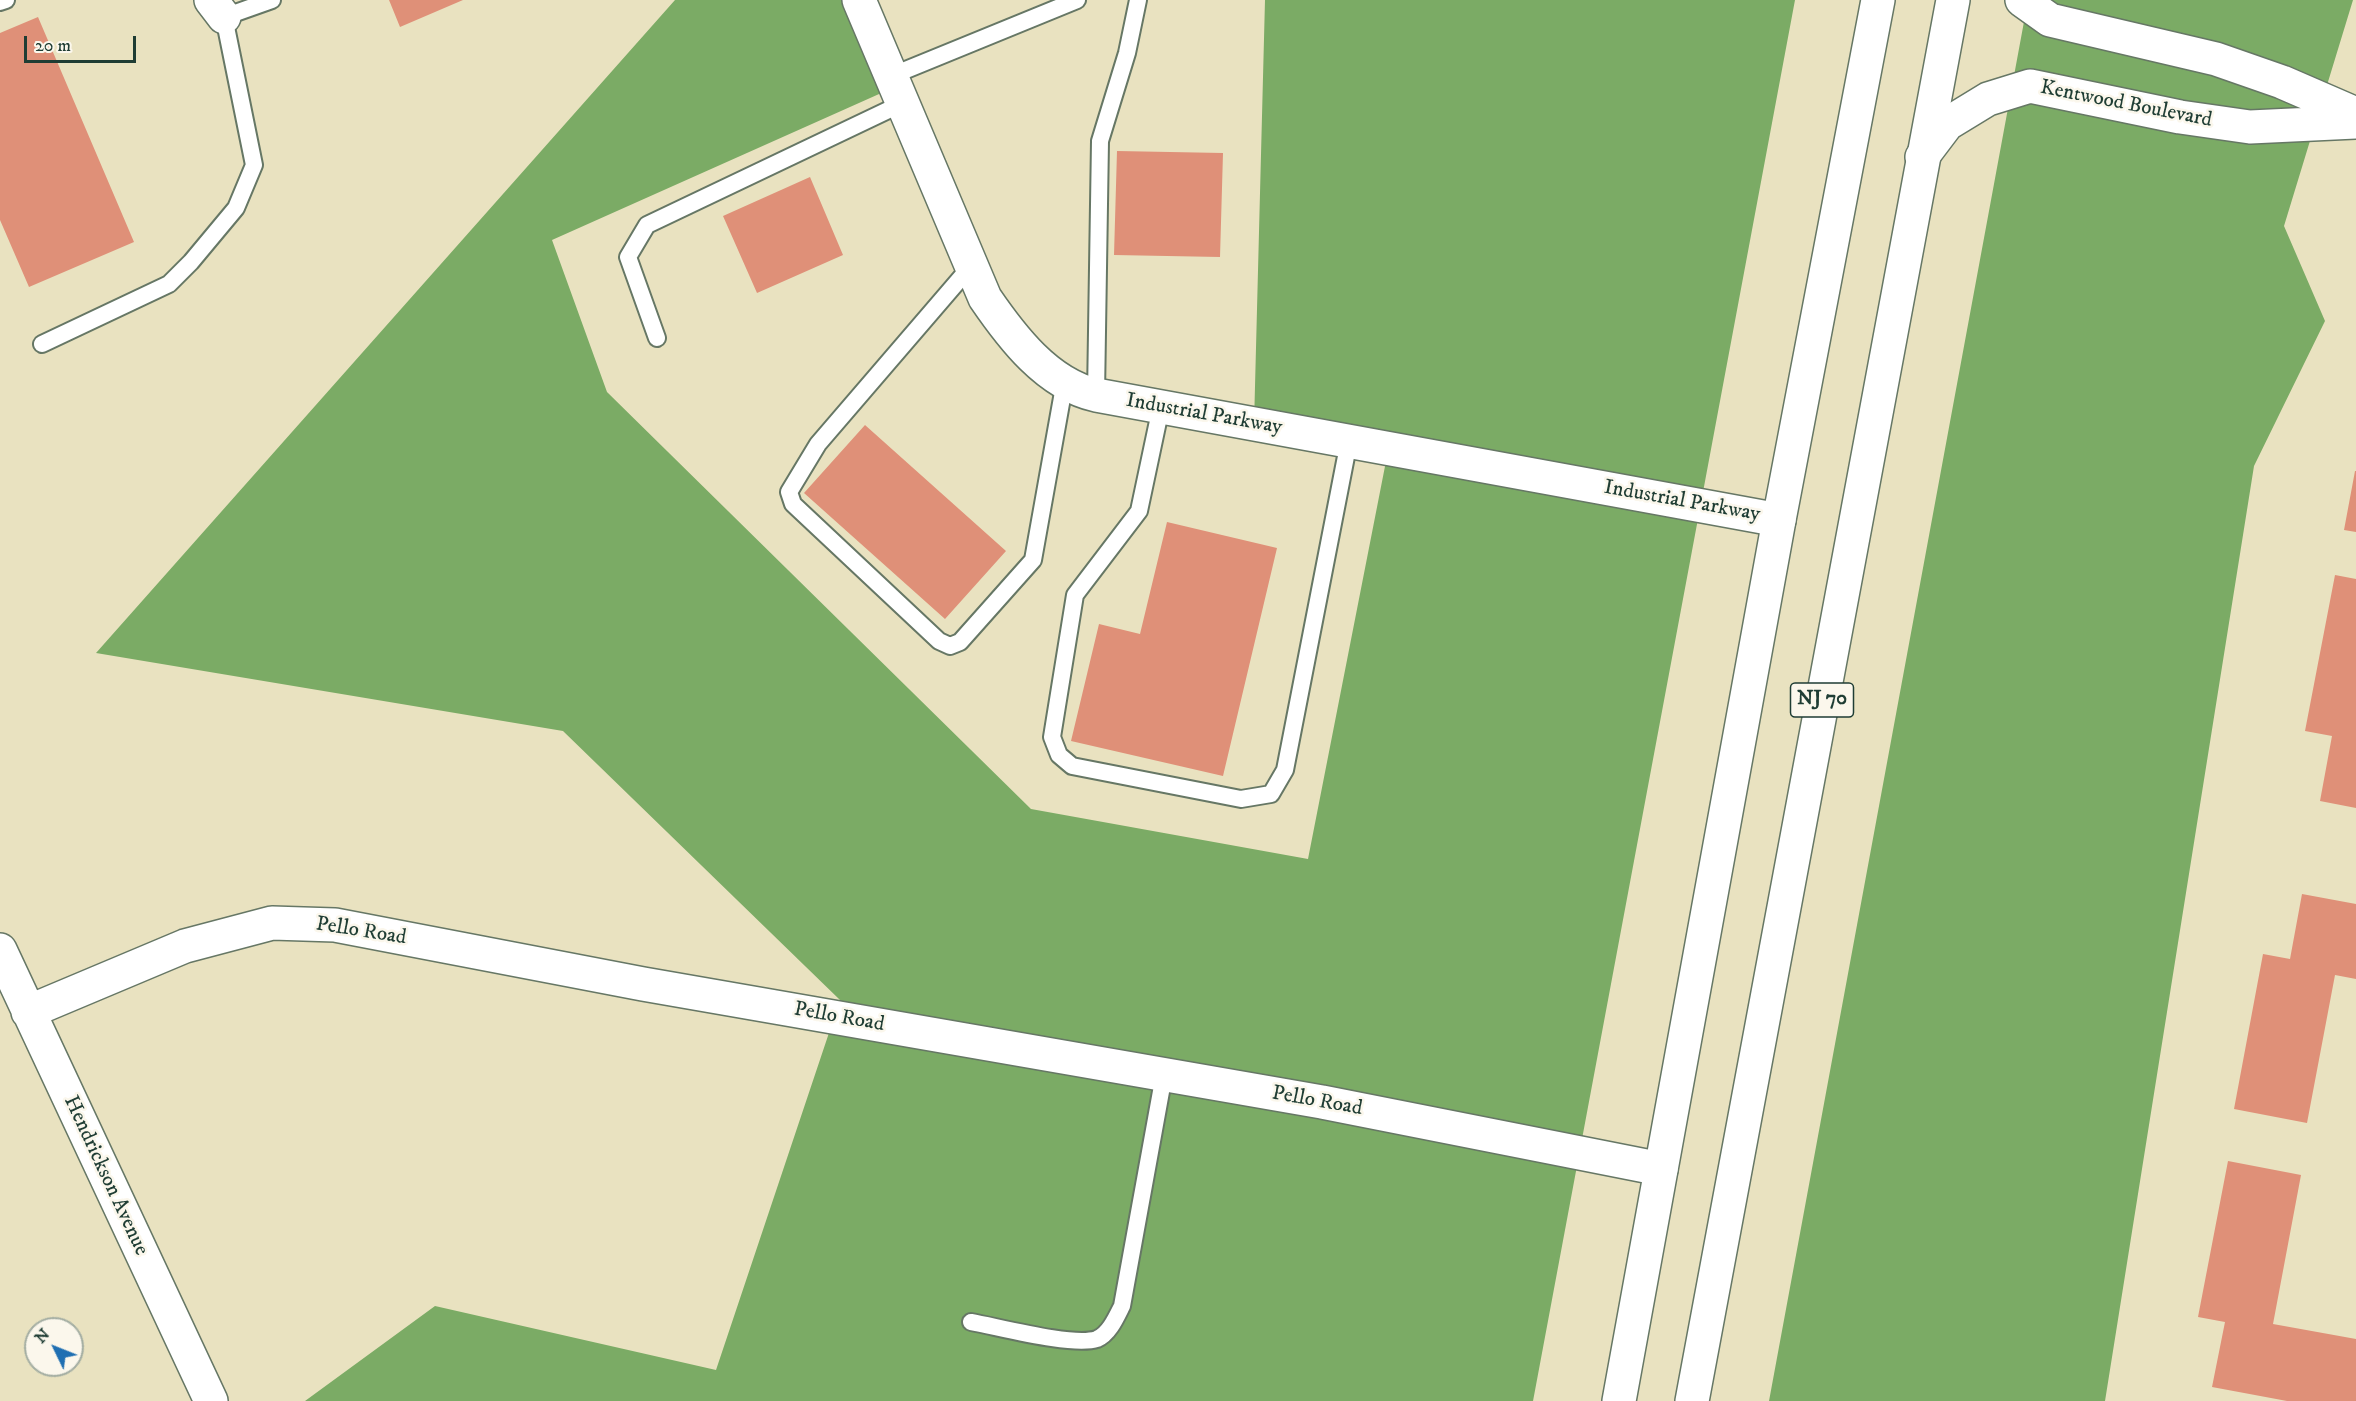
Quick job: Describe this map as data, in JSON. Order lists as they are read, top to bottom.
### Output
{
  "streets": {
    "main road": [
      "Kentwood Boulevard",
      "Industrial Parkway",
      "NJ 70",
      "Pello Road",
      "Hendrickson Avenue"
    ]
  },
  "crossings": [
    ["Kentwood Boulevard", "NJ 70"],
    ["Pello Road", "Hendrickson Avenue"]
  ],
  "scale_bar": "20 m",
  "north": "top left"
}
